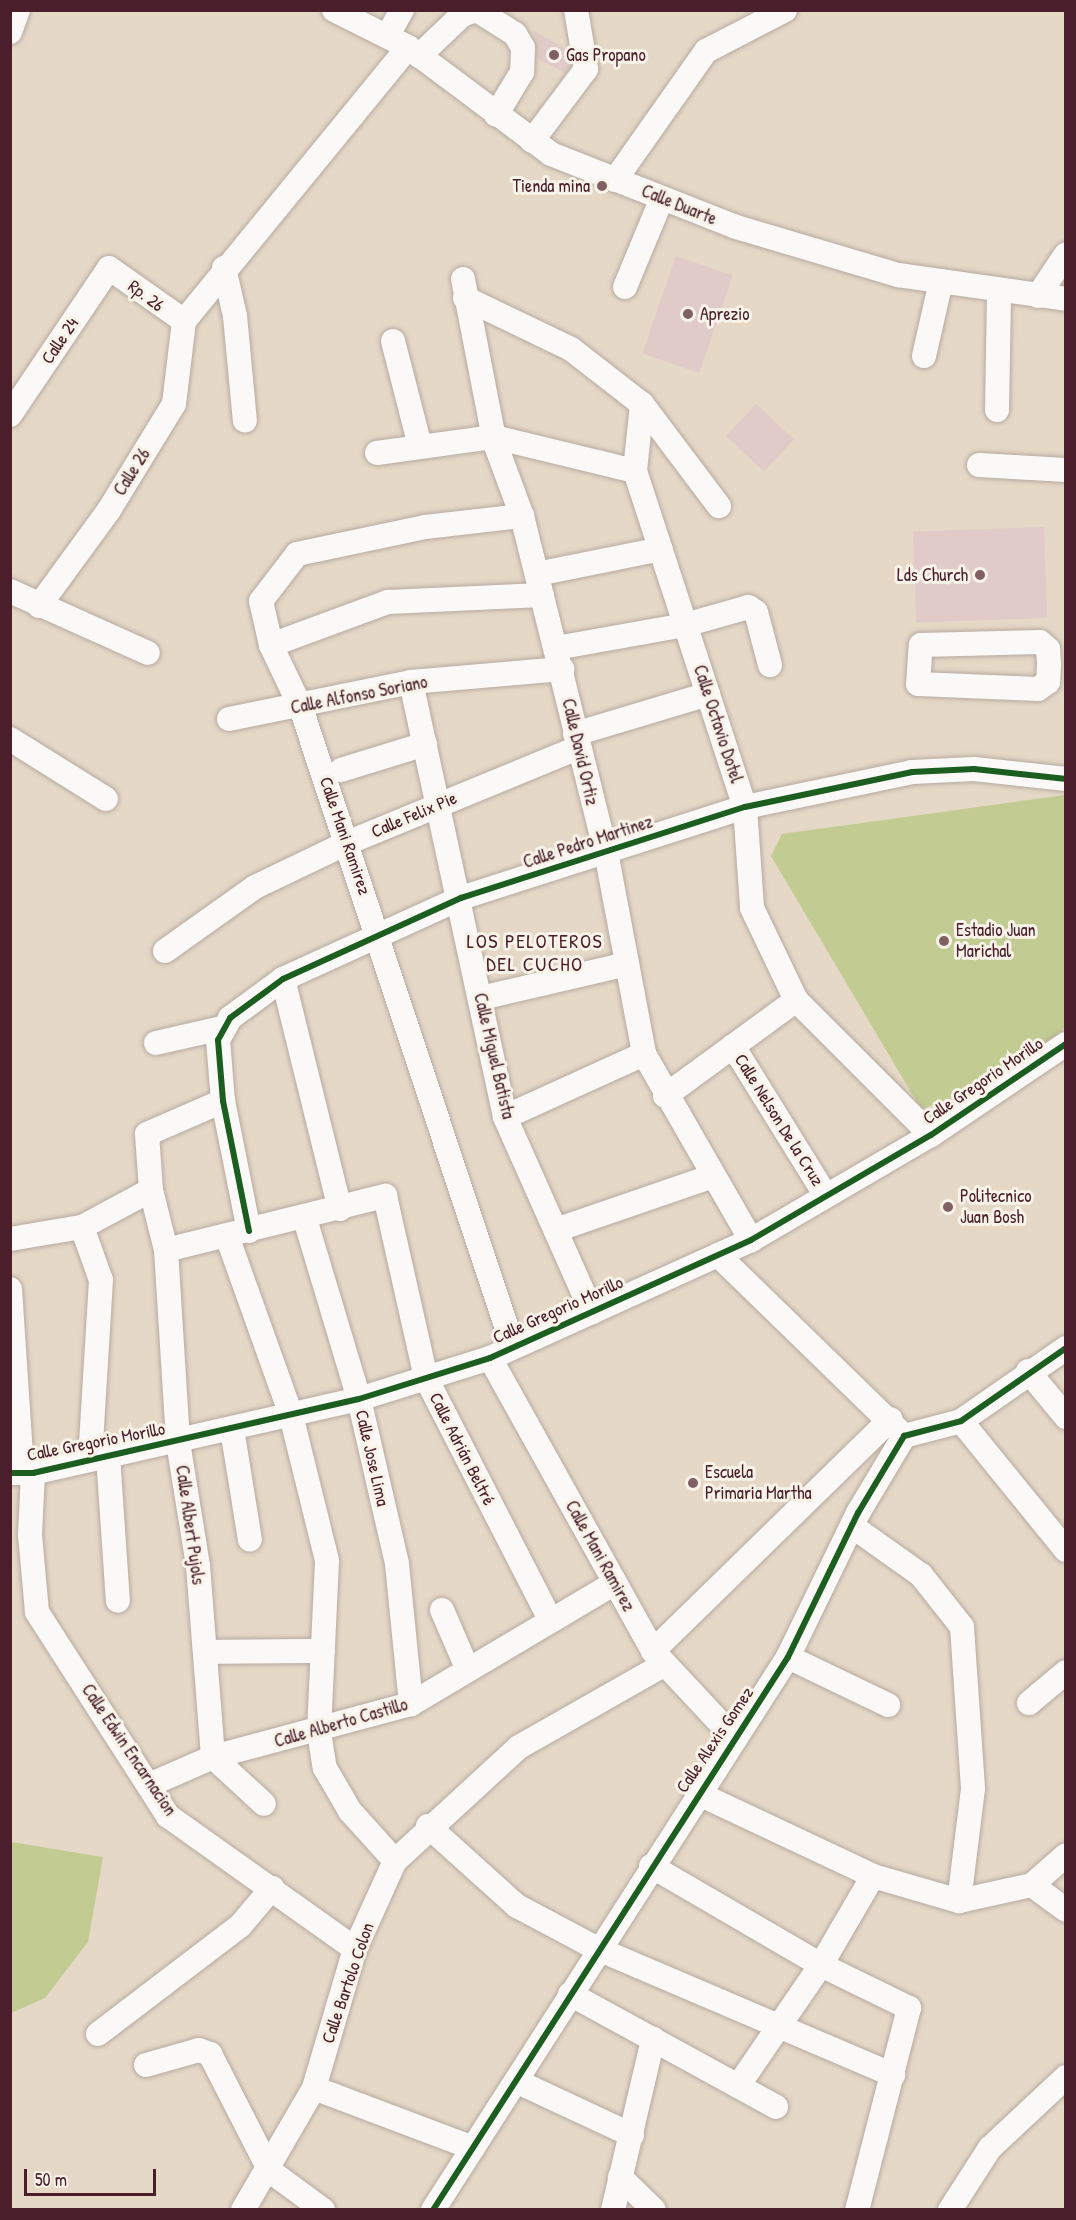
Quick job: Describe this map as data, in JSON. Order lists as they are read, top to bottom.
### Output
{
  "streets": {
    "street": [
      "Calle Duarte",
      "Rp. 26",
      "Calle 24",
      "Calle 26",
      "Calle Alfonso Soriano",
      "Calle Octavio Dotel",
      "Calle David Ortiz",
      "Calle Felix Pie",
      "Calle Mani Ramirez",
      "Calle Pedro Martinez",
      "Calle Miguel Batista",
      "Calle Gregorio Morillo",
      "Calle Nelson De la Cruz",
      "Calle Adrián Beltré",
      "Calle Jose Lima",
      "Calle Albert Pujols",
      "Calle Alberto Castillo",
      "Calle Alexis Gomez",
      "Calle Edwin Encarnacion",
      "Calle Bartolo Colon"
    ]
  },
  "crossings": [
    ["Rp. 26", "Calle 24"],
    ["Rp. 26", "Calle 26"],
    ["Calle Alfonso Soriano", "Calle Octavio Dotel"],
    ["Calle Alfonso Soriano", "Calle David Ortiz"],
    ["Calle Alfonso Soriano", "Calle Mani Ramirez"],
    ["Calle Alfonso Soriano", "Calle Miguel Batista"],
    ["Calle Octavio Dotel", "Calle Felix Pie"],
    ["Calle Octavio Dotel", "Calle Pedro Martinez"],
    ["Calle Octavio Dotel", "Calle Gregorio Morillo"],
    ["Calle David Ortiz", "Calle Felix Pie"],
    ["Calle David Ortiz", "Calle Mani Ramirez"],
    ["Calle David Ortiz", "Calle Pedro Martinez"],
    ["Calle David Ortiz", "Calle Gregorio Morillo"],
    ["Calle Felix Pie", "Calle Mani Ramirez"],
    ["Calle Felix Pie", "Calle Miguel Batista"],
    ["Calle Mani Ramirez", "Calle Pedro Martinez"],
    ["Calle Mani Ramirez", "Calle Gregorio Morillo"],
    ["Calle Mani Ramirez", "Calle Alberto Castillo"],
    ["Calle Mani Ramirez", "Calle Alexis Gomez"],
    ["Calle Mani Ramirez", "Calle Bartolo Colon"],
    ["Calle Pedro Martinez", "Calle Miguel Batista"],
    ["Calle Miguel Batista", "Calle Gregorio Morillo"],
    ["Calle Gregorio Morillo", "Calle Nelson De la Cruz"],
    ["Calle Gregorio Morillo", "Calle Adrián Beltré"],
    ["Calle Gregorio Morillo", "Calle Jose Lima"],
    ["Calle Gregorio Morillo", "Calle Albert Pujols"],
    ["Calle Gregorio Morillo", "Calle Edwin Encarnacion"],
    ["Calle Adrián Beltré", "Calle Alberto Castillo"],
    ["Calle Jose Lima", "Calle Alberto Castillo"],
    ["Calle Albert Pujols", "Calle Alberto Castillo"],
    ["Calle Alberto Castillo", "Calle Edwin Encarnacion"],
    ["Calle Alexis Gomez", "Calle Bartolo Colon"],
    ["Calle Edwin Encarnacion", "Calle Bartolo Colon"]
  ],
  "districts": ["LOS PELOTEROS DEL CUCHO"],
  "places": [
    "Gas Propano",
    "Tienda mina",
    "Aprezio",
    "Lds Church",
    "Estadio Juan Marichal",
    "Politecnico Juan Bosh",
    "Escuela Primaria Martha"
  ],
  "scale_bar": "50 m"
}
